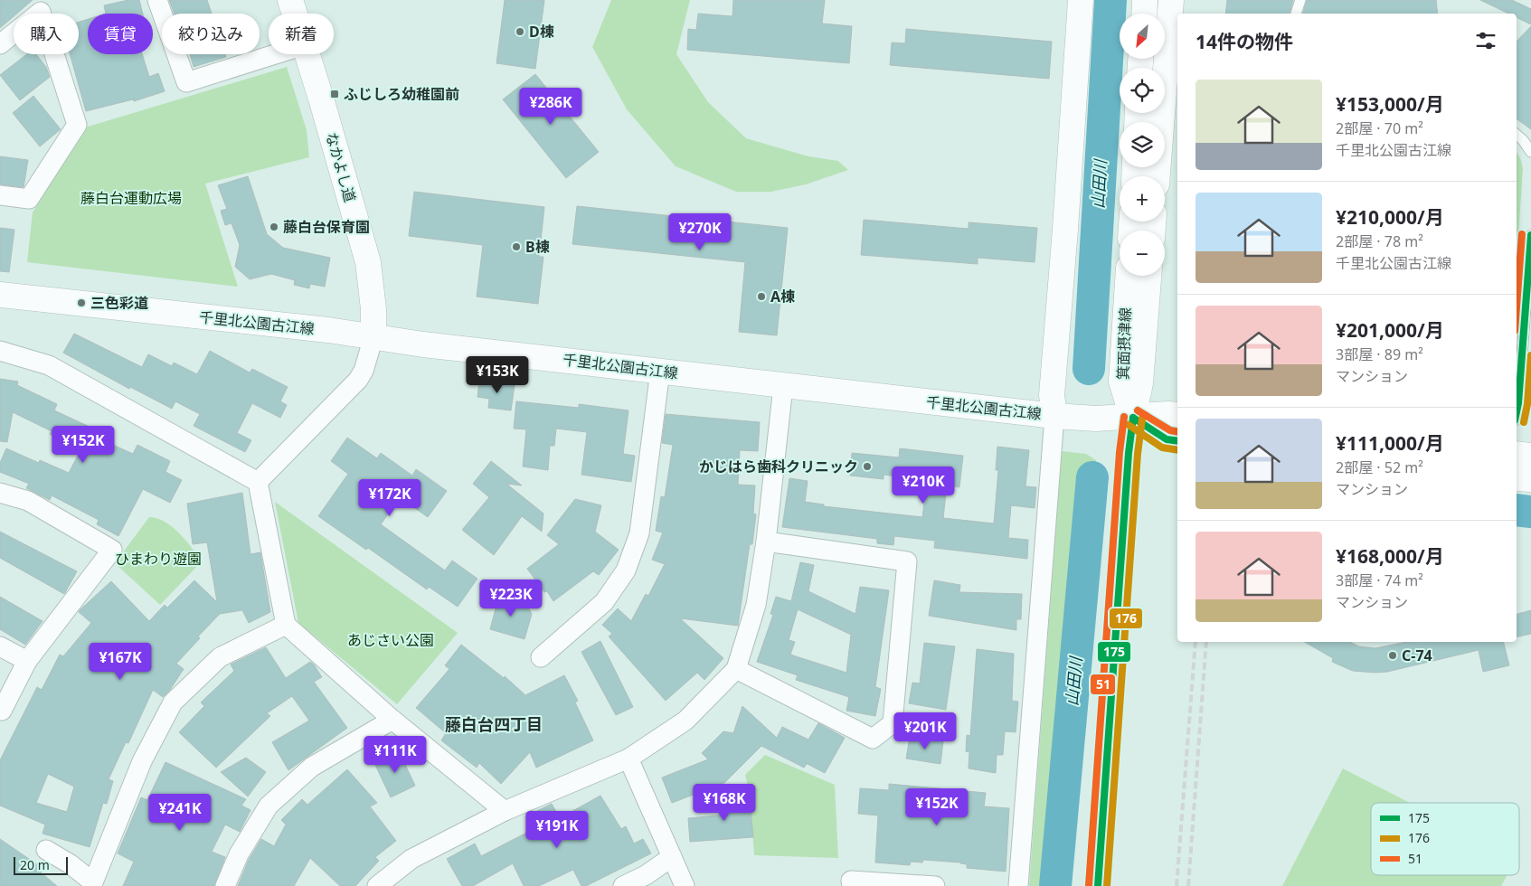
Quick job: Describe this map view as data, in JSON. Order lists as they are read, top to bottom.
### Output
{
  "streets": {
    "street": ["なかよし道", "千里北公園古江線", "箕面摂津線"]
  },
  "crossings": [
    ["なかよし道", "千里北公園古江線"],
    ["千里北公園古江線", "箕面摂津線"]
  ],
  "districts": ["藤白台四丁目"],
  "water": ["山田川"],
  "parks": ["藤白台運動広場", "ひまわり遊園", "あじさい公園"],
  "places": {
    "other": [
      "D棟",
      "藤白台保育園",
      "B棟",
      "A棟",
      "三色彩道",
      "かじはら歯科クリニック",
      "C-74"
    ],
    "transit": ["ふじしろ幼稚園前"]
  },
  "lines": ["transit line 51", "transit line 175", "transit line 176"],
  "legend": ["175", "176", "51"],
  "scale_bar": "20 m",
  "north": "bottom left",
  "page": {
    "map_buttons": ["+", "−"],
    "chip": [
      "購入",
      "賃貸",
      "絞り込み",
      "新着"
    ],
    "heading": "14件の物件",
    "list": [
      {
        "name": "¥153,000/月",
        "note": "2部屋 · 70 m² · 千里北公園古江線"
      },
      {
        "name": "¥210,000/月",
        "note": "2部屋 · 78 m² · 千里北公園古江線"
      },
      {
        "name": "¥201,000/月",
        "note": "3部屋 · 89 m² · マンション"
      },
      {
        "name": "¥111,000/月",
        "note": "2部屋 · 52 m² · マンション"
      },
      {
        "name": "¥168,000/月",
        "note": "3部屋 · 74 m² · マンション"
      }
    ],
    "price": [
      "¥286K",
      "¥270K",
      "¥153K",
      "¥152K",
      "¥210K",
      "¥172K",
      "¥223K",
      "¥167K",
      "¥201K",
      "¥111K",
      "¥168K",
      "¥152K",
      "¥241K",
      "¥191K"
    ],
    "scale": "20 m"
  }
}
